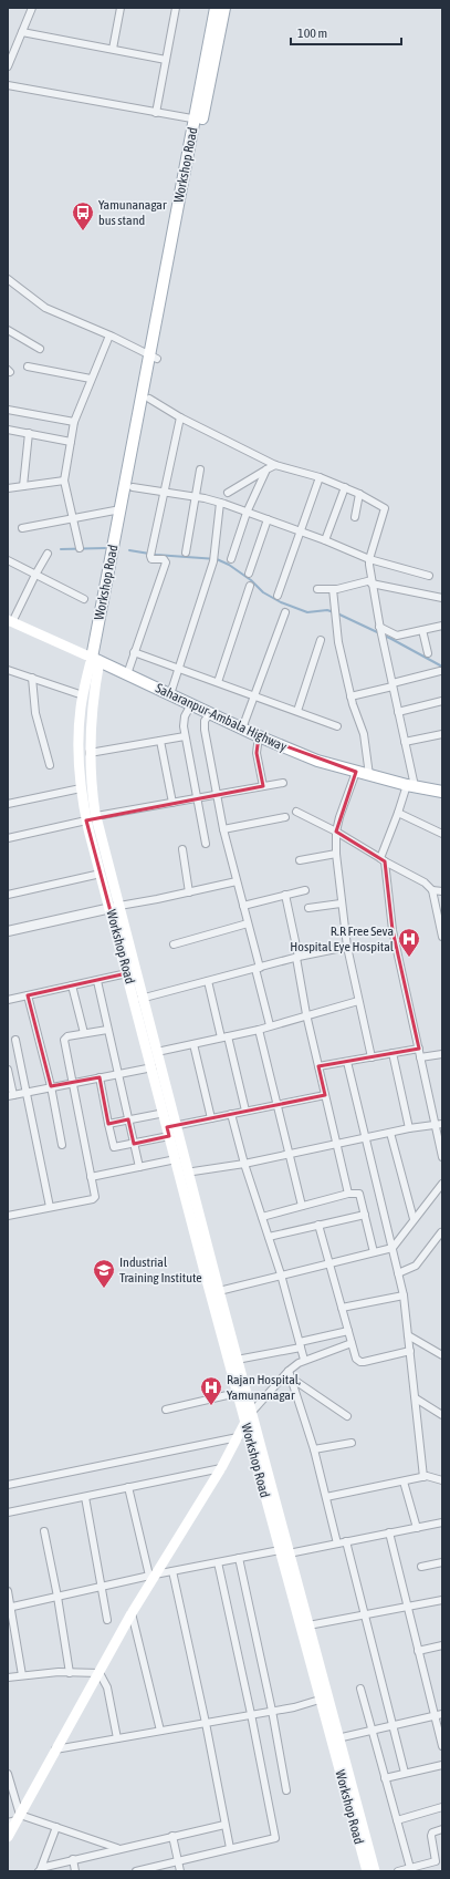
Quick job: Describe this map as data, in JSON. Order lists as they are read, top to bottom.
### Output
{
  "streets": {
    "main road": ["Workshop Road", "Saharanpur-Ambala Highway"]
  },
  "crossings": [
    ["Workshop Road", "Saharanpur-Ambala Highway"]
  ],
  "places": {
    "bus stop": ["Yamunanagar bus stand"],
    "hospital": ["R.R Free Seva Hospital Eye Hospital", "Rajan Hospital, Yamunanagar"],
    "school or university": ["Industrial Training Institute"]
  },
  "scale_bar": "100 m"
}
